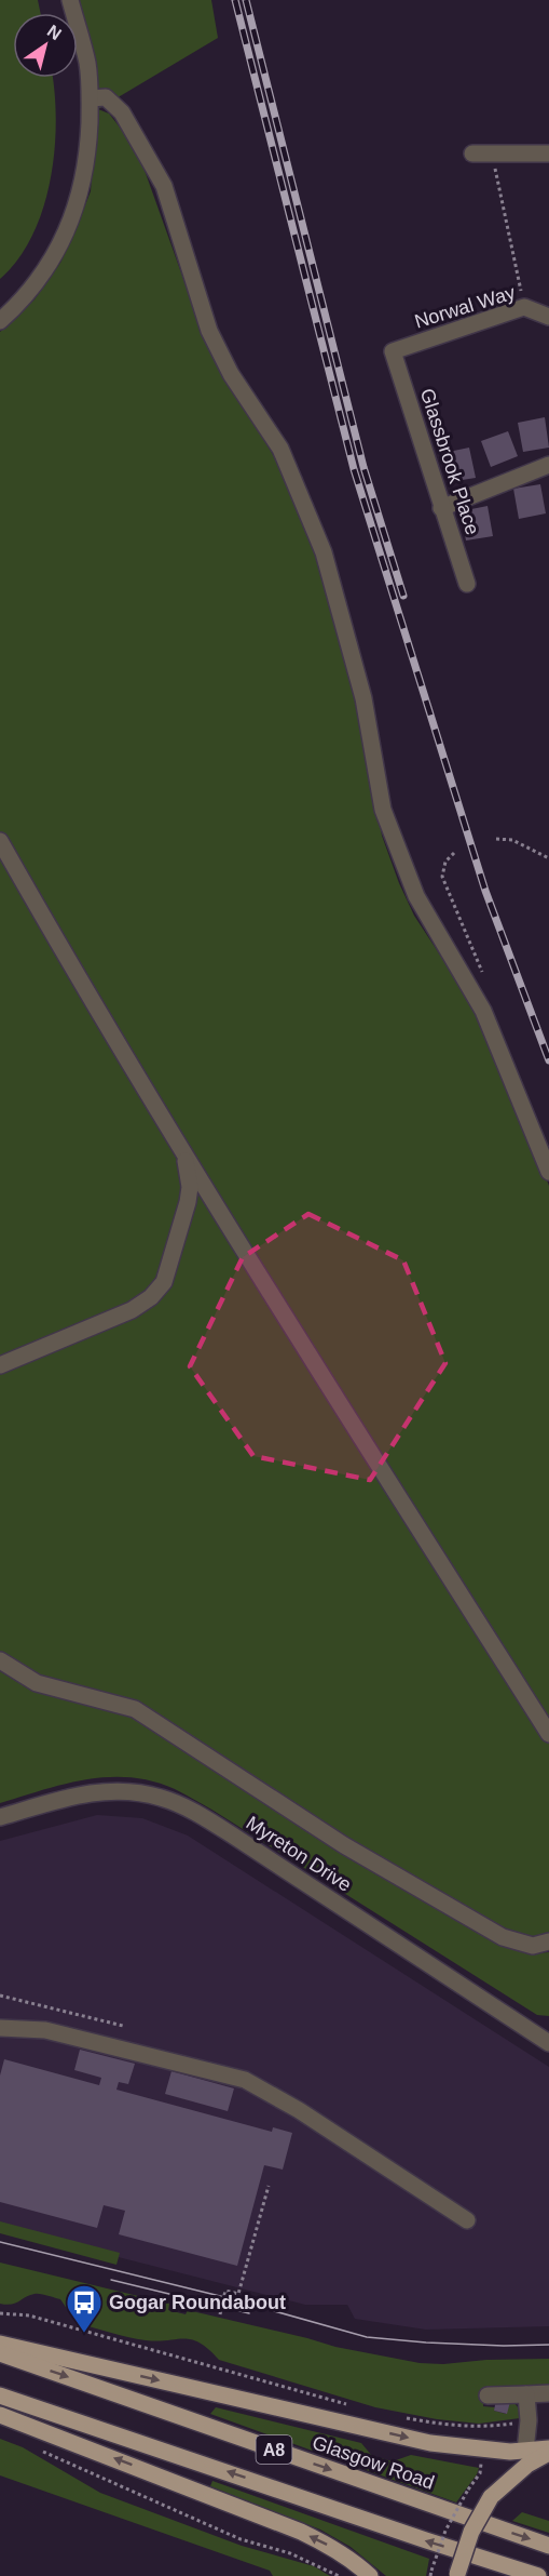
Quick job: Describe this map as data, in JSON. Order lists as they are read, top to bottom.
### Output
{
  "streets": {
    "main road": ["A8", "Glasgow Road"],
    "street": ["Norwal Way", "Glassbrook Place", "Myreton Drive"]
  },
  "crossings": [
    ["Norwal Way", "Glassbrook Place"]
  ],
  "places": {
    "bus stop": ["Gogar Roundabout"]
  },
  "north": "top right"
}
